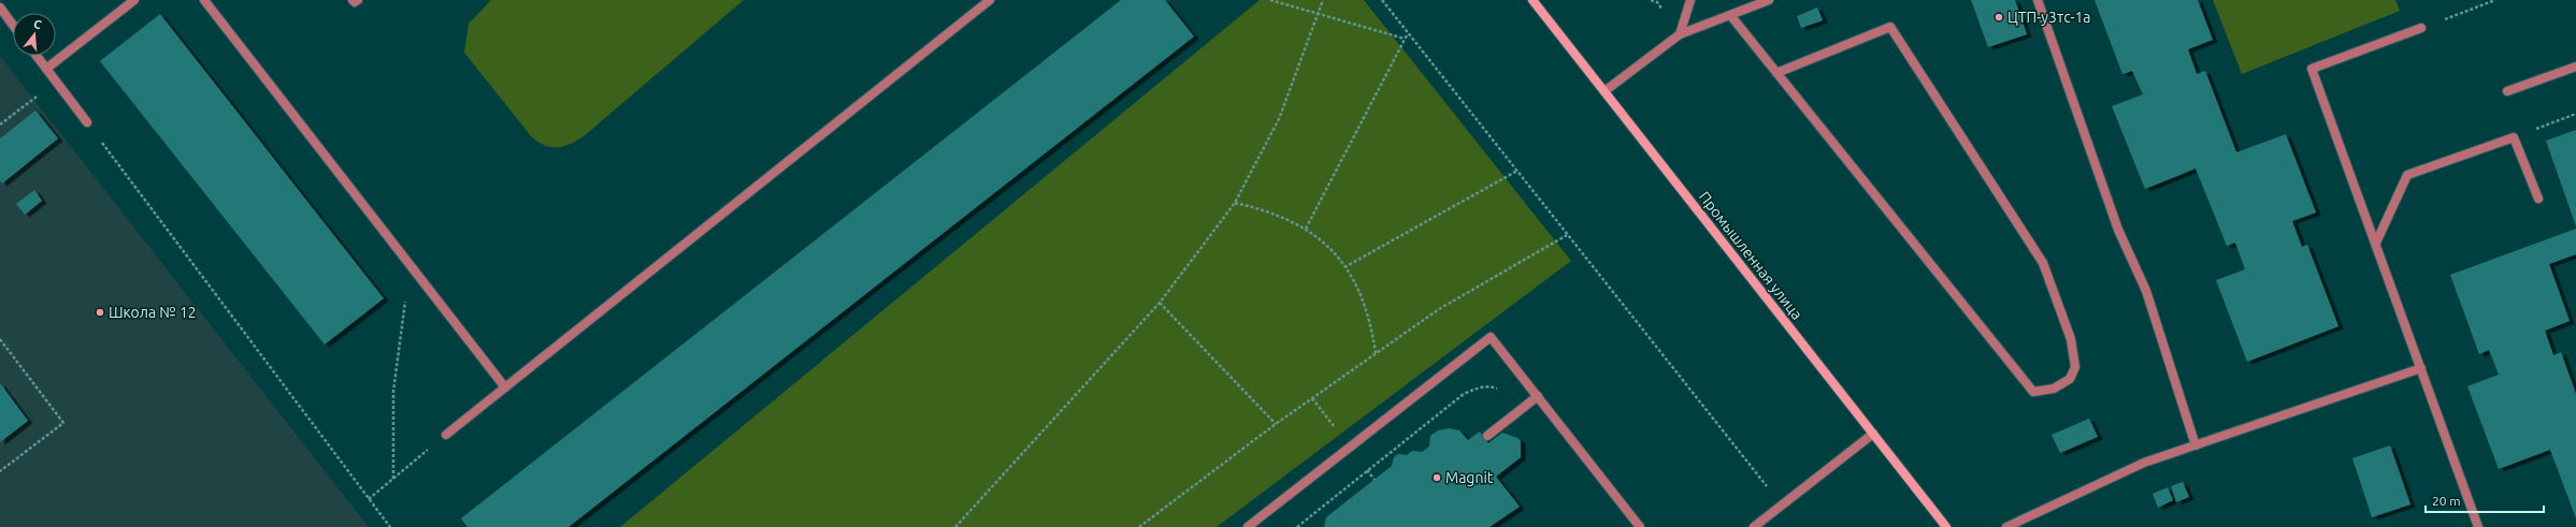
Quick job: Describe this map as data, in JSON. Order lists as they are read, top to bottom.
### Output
{
  "streets": {
    "street": ["Промышленная улица"]
  },
  "places": ["ЦТП-у3тс-1а", "Школа № 12", "Magnit"],
  "scale_bar": "20 m",
  "north": "top"
}
